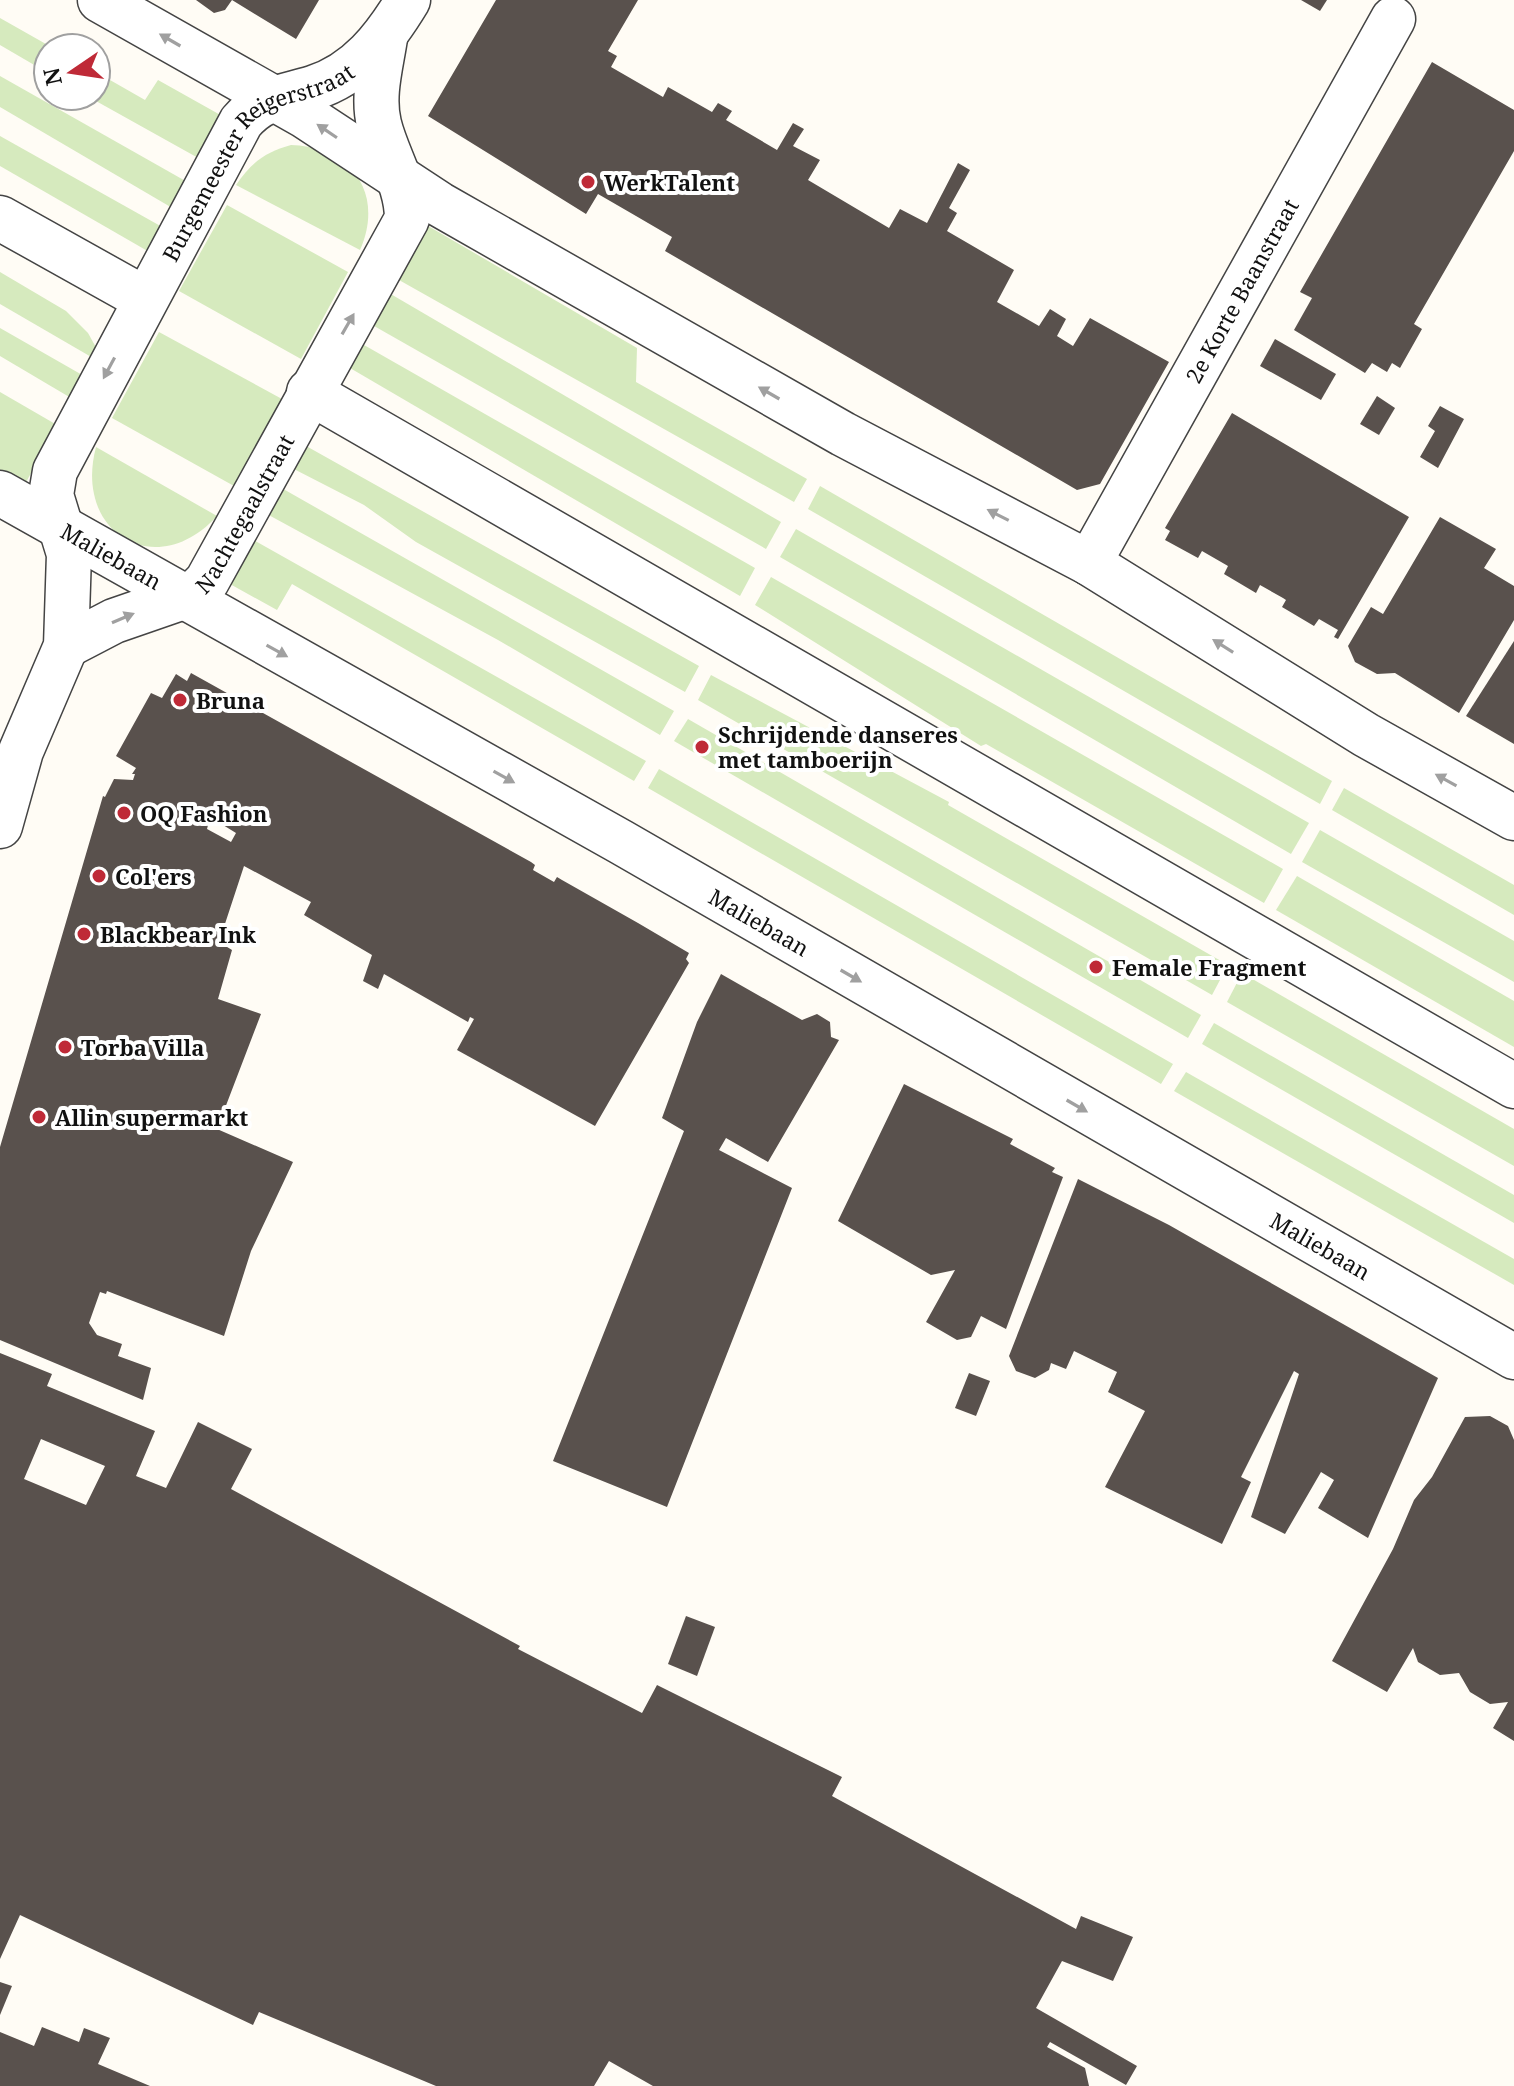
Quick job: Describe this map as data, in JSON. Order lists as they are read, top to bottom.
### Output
{
  "streets": {
    "street": [
      "Burgemeester Reigerstraat",
      "2e Korte Baanstraat",
      "Nachtegaalstraat",
      "Maliebaan"
    ]
  },
  "crossings": [
    ["Burgemeester Reigerstraat", "Nachtegaalstraat"],
    ["Nachtegaalstraat", "Maliebaan"]
  ],
  "places": [
    "WerkTalent",
    "Bruna",
    "Schrijdende danseres met tamboerijn",
    "OQ Fashion",
    "Col'ers",
    "Blackbear Ink",
    "Female Fragment",
    "Torba Villa",
    "Allin supermarkt"
  ],
  "north": "left"
}
